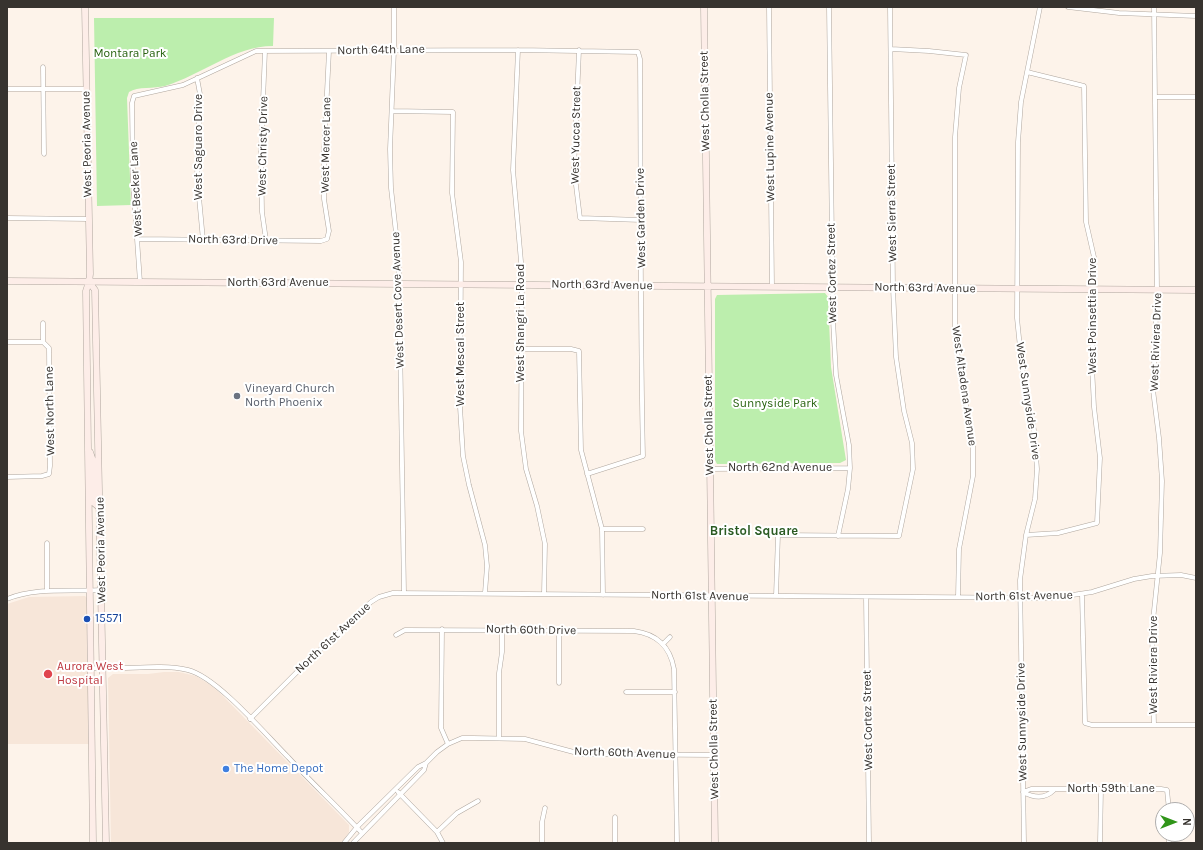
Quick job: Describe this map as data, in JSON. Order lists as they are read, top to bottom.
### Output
{
  "streets": {
    "street": [
      "North 64th Lane",
      "West Cholla Street",
      "West Yucca Street",
      "West Peoria Avenue",
      "West Mercer Lane",
      "West Christy Drive",
      "West Saguaro Drive",
      "West Lupine Avenue",
      "West Becker Lane",
      "West Sierra Street",
      "West Garden Drive",
      "North 63rd Drive",
      "West Cortez Street",
      "North 63rd Avenue",
      "West Desert Cove Avenue",
      "West Poinsettia Drive",
      "West Shangri La Road",
      "West Riviera Drive",
      "West Mescal Street",
      "West Altadena Avenue",
      "West Sunnyside Drive",
      "West North Lane",
      "North 62nd Avenue",
      "North 61st Avenue",
      "North 60th Drive",
      "North 60th Avenue",
      "North 59th Lane"
    ]
  },
  "crossings": [
    ["North 64th Lane", "West Yucca Street"],
    ["North 64th Lane", "West Mercer Lane"],
    ["North 64th Lane", "West Christy Drive"],
    ["North 64th Lane", "West Saguaro Drive"],
    ["North 64th Lane", "West Becker Lane"],
    ["North 64th Lane", "West Garden Drive"],
    ["North 64th Lane", "West Desert Cove Avenue"],
    ["North 64th Lane", "West Shangri La Road"],
    ["West Cholla Street", "North 63rd Avenue"],
    ["West Cholla Street", "North 62nd Avenue"],
    ["West Cholla Street", "North 61st Avenue"],
    ["West Cholla Street", "North 60th Avenue"],
    ["West Yucca Street", "West Garden Drive"],
    ["West Peoria Avenue", "North 63rd Avenue"],
    ["West Mercer Lane", "North 63rd Drive"],
    ["West Christy Drive", "North 63rd Drive"],
    ["West Saguaro Drive", "North 63rd Drive"],
    ["West Lupine Avenue", "North 63rd Avenue"],
    ["West Becker Lane", "North 63rd Drive"],
    ["West Becker Lane", "North 63rd Avenue"],
    ["West Sierra Street", "West Cortez Street"],
    ["West Sierra Street", "North 63rd Avenue"],
    ["West Sierra Street", "West Altadena Avenue"],
    ["West Garden Drive", "North 63rd Avenue"],
    ["West Cortez Street", "North 63rd Avenue"],
    ["West Cortez Street", "North 62nd Avenue"],
    ["West Cortez Street", "North 61st Avenue"],
    ["North 63rd Avenue", "West Desert Cove Avenue"],
    ["North 63rd Avenue", "West Poinsettia Drive"],
    ["North 63rd Avenue", "West Shangri La Road"],
    ["North 63rd Avenue", "West Riviera Drive"],
    ["North 63rd Avenue", "West Mescal Street"],
    ["North 63rd Avenue", "West Altadena Avenue"],
    ["North 63rd Avenue", "West Sunnyside Drive"],
    ["West Desert Cove Avenue", "West Mescal Street"],
    ["West Desert Cove Avenue", "North 61st Avenue"],
    ["West Poinsettia Drive", "West Sunnyside Drive"],
    ["West Shangri La Road", "North 61st Avenue"],
    ["West Riviera Drive", "North 61st Avenue"],
    ["West Mescal Street", "North 61st Avenue"],
    ["West Altadena Avenue", "North 61st Avenue"],
    ["West Sunnyside Drive", "North 61st Avenue"],
    ["West Sunnyside Drive", "North 59th Lane"]
  ],
  "districts": ["Bristol Square"],
  "parks": ["Montara Park", "Sunnyside Park"],
  "places": [
    "Vineyard Church North Phoenix",
    "15571",
    "Aurora West Hospital",
    "The Home Depot"
  ],
  "north": "right"
}
